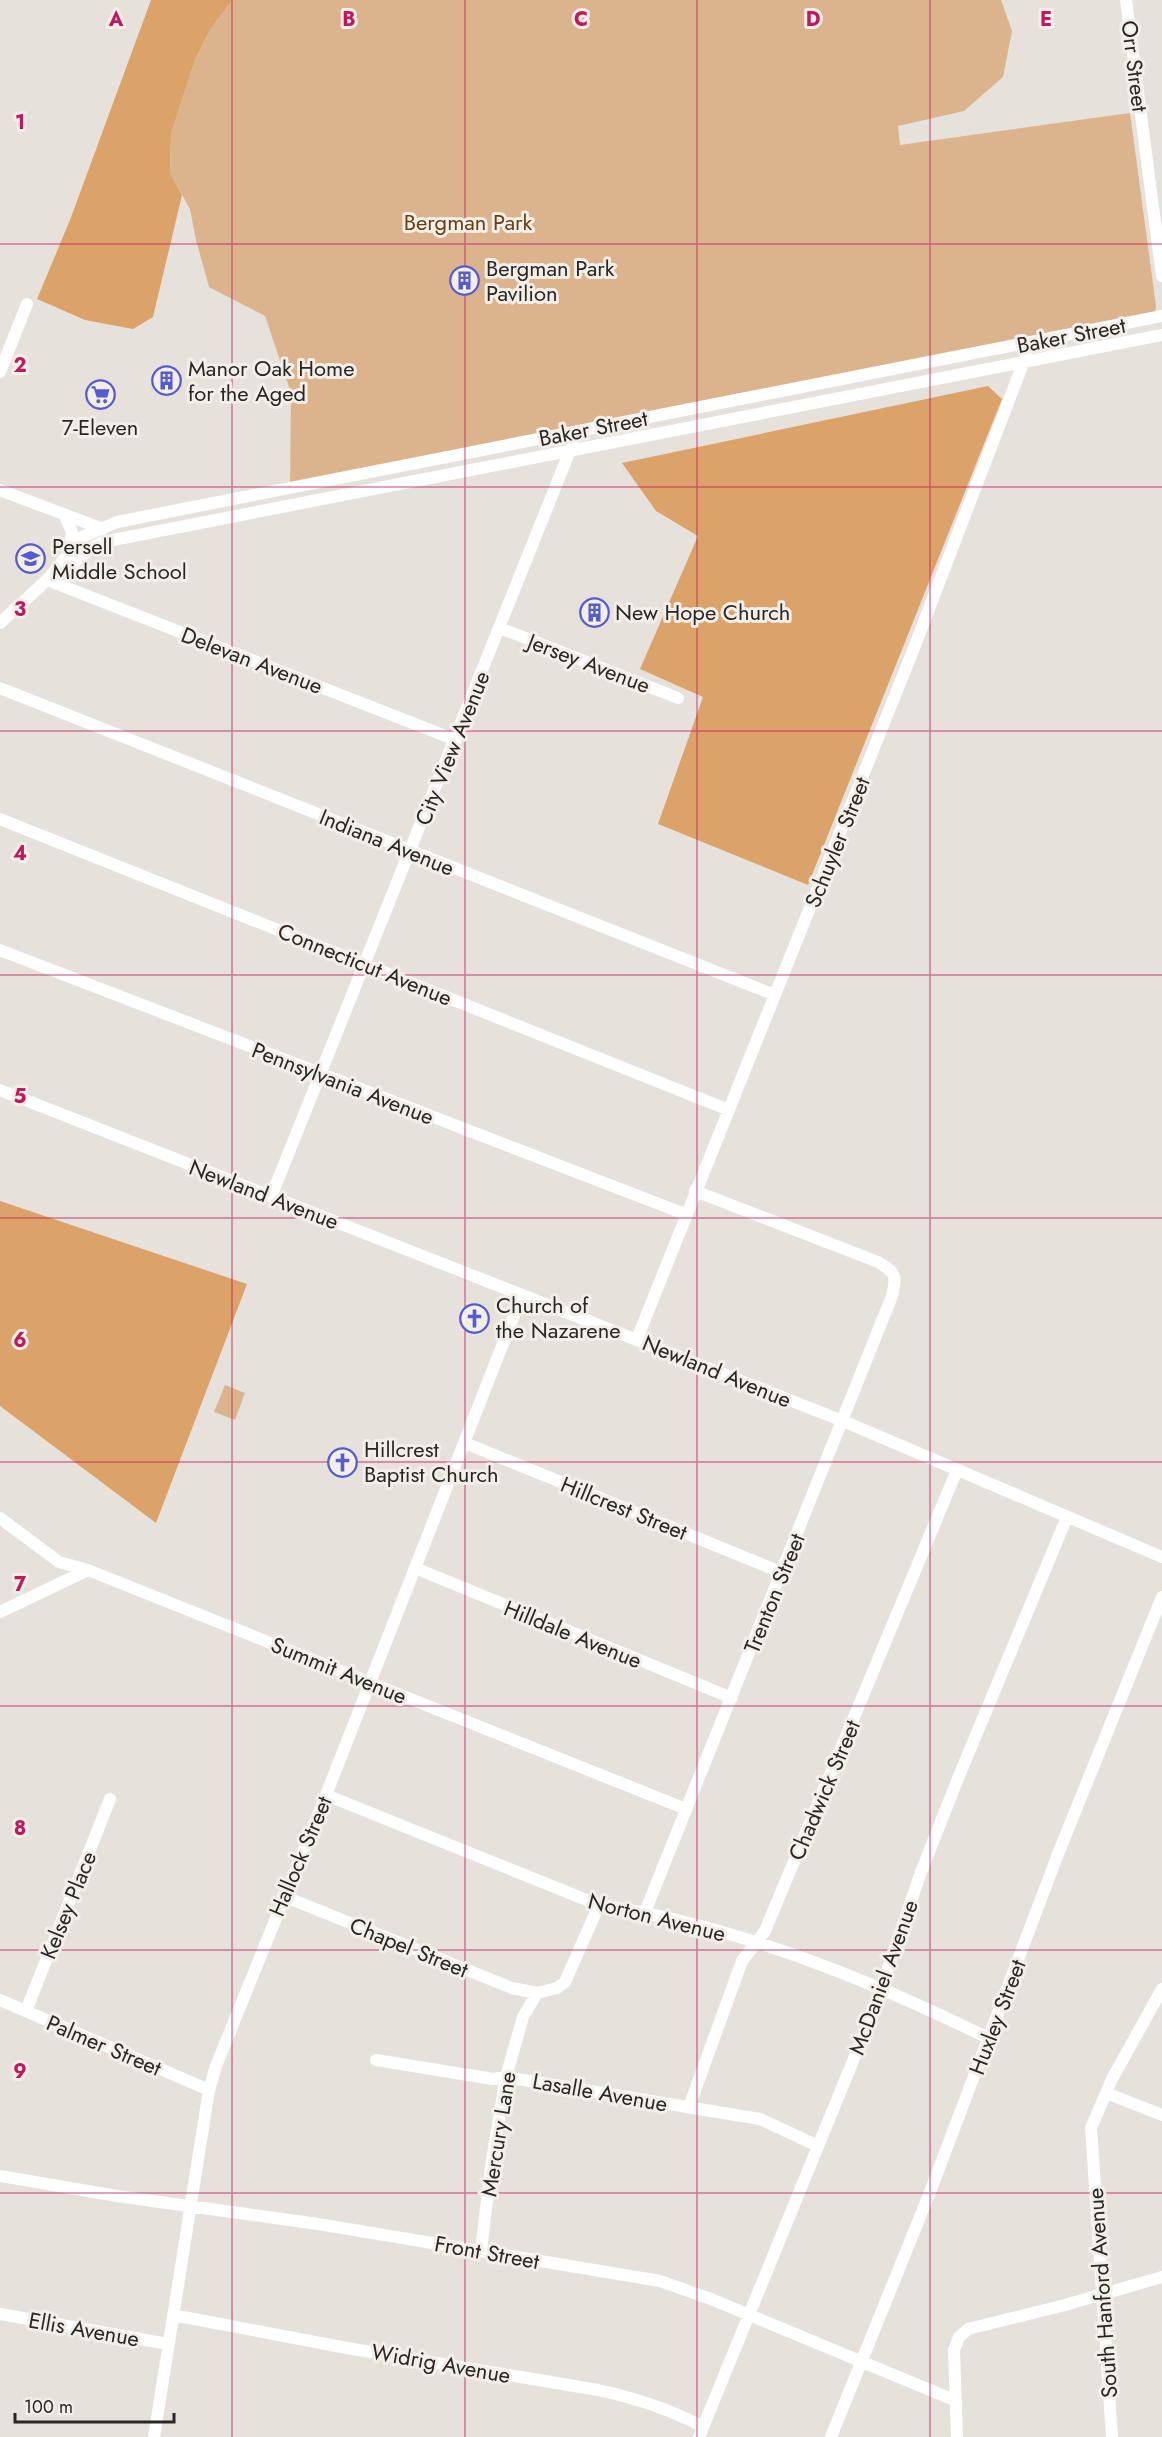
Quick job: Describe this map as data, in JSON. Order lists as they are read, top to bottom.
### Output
{
  "streets": {
    "street": [
      "Orr Street",
      "Baker Street",
      "Delevan Avenue",
      "Jersey Avenue",
      "City View Avenue",
      "Indiana Avenue",
      "Schuyler Street",
      "Connecticut Avenue",
      "Pennsylvania Avenue",
      "Newland Avenue",
      "Hillcrest Street",
      "Trenton Street",
      "Hilldale Avenue",
      "Summit Avenue",
      "Chadwick Street",
      "Hallock Street",
      "Kelsey Place",
      "Norton Avenue",
      "Chapel Street",
      "McDaniel Avenue",
      "Huxley Street",
      "Palmer Street",
      "Lasalle Avenue",
      "Mercury Lane",
      "Front Street",
      "South Hanford Avenue",
      "Ellis Avenue",
      "Widrig Avenue"
    ]
  },
  "crossings": [
    ["Baker Street", "Delevan Avenue"],
    ["Baker Street", "City View Avenue"],
    ["Baker Street", "Schuyler Street"],
    ["Delevan Avenue", "City View Avenue"],
    ["Jersey Avenue", "City View Avenue"],
    ["City View Avenue", "Indiana Avenue"],
    ["City View Avenue", "Connecticut Avenue"],
    ["City View Avenue", "Pennsylvania Avenue"],
    ["City View Avenue", "Newland Avenue"],
    ["Indiana Avenue", "Schuyler Street"],
    ["Schuyler Street", "Connecticut Avenue"],
    ["Schuyler Street", "Pennsylvania Avenue"],
    ["Schuyler Street", "Newland Avenue"],
    ["Schuyler Street", "Trenton Street"],
    ["Newland Avenue", "Trenton Street"],
    ["Newland Avenue", "Chadwick Street"],
    ["Newland Avenue", "Hallock Street"],
    ["Newland Avenue", "McDaniel Avenue"],
    ["Hillcrest Street", "Trenton Street"],
    ["Hillcrest Street", "Hallock Street"],
    ["Trenton Street", "Hilldale Avenue"],
    ["Trenton Street", "Summit Avenue"],
    ["Trenton Street", "Norton Avenue"],
    ["Hilldale Avenue", "Hallock Street"],
    ["Summit Avenue", "Hallock Street"],
    ["Chadwick Street", "Norton Avenue"],
    ["Chadwick Street", "Lasalle Avenue"],
    ["Hallock Street", "Norton Avenue"],
    ["Hallock Street", "Chapel Street"],
    ["Hallock Street", "Palmer Street"],
    ["Hallock Street", "Front Street"],
    ["Hallock Street", "Ellis Avenue"],
    ["Hallock Street", "Widrig Avenue"],
    ["Kelsey Place", "Palmer Street"],
    ["Norton Avenue", "McDaniel Avenue"],
    ["Norton Avenue", "Huxley Street"],
    ["Chapel Street", "Mercury Lane"],
    ["McDaniel Avenue", "Lasalle Avenue"],
    ["McDaniel Avenue", "Front Street"],
    ["McDaniel Avenue", "Widrig Avenue"],
    ["Huxley Street", "Front Street"],
    ["Lasalle Avenue", "Mercury Lane"],
    ["Mercury Lane", "Front Street"]
  ],
  "parks": ["Bergman Park"],
  "places": {
    "building": ["Bergman Park Pavilion", "Manor Oak Home for the Aged", "New Hope Church"],
    "supermarket": ["7-Eleven"],
    "school or university": ["Persell Middle School"],
    "church": ["Church of the Nazarene", "Hillcrest Baptist Church"]
  },
  "scale_bar": "100 m",
  "grid": {
    "columns": [
      "A",
      "B",
      "C",
      "D",
      "E"
    ],
    "rows": [
      "1",
      "2",
      "3",
      "4",
      "5",
      "6",
      "7",
      "8",
      "9"
    ]
  }
}
